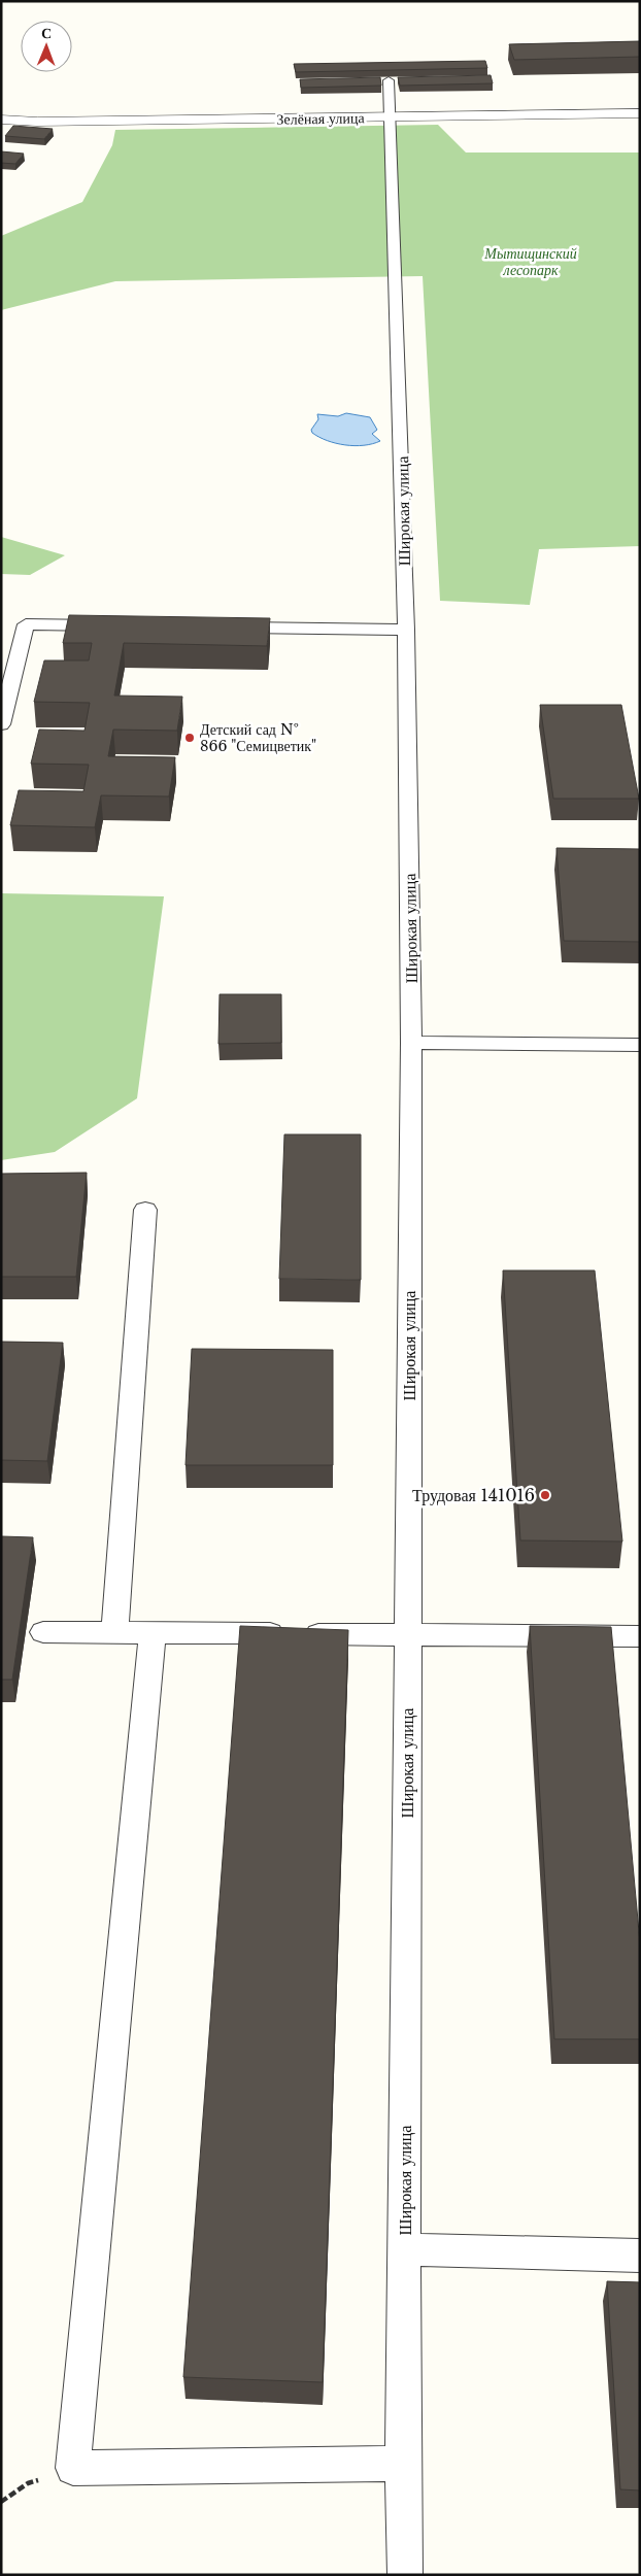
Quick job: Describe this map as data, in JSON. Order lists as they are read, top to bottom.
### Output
{
  "streets": {
    "street": ["Зелёная улица"],
    "lane": ["Широкая улица"]
  },
  "crossings": [
    ["Зелёная улица", "Широкая улица"]
  ],
  "parks": ["Мытищинский лесопарк"],
  "places": ["Детский сад № 866 \"Семицветик\"", "Трудовая 141016"],
  "north": "top"
}
